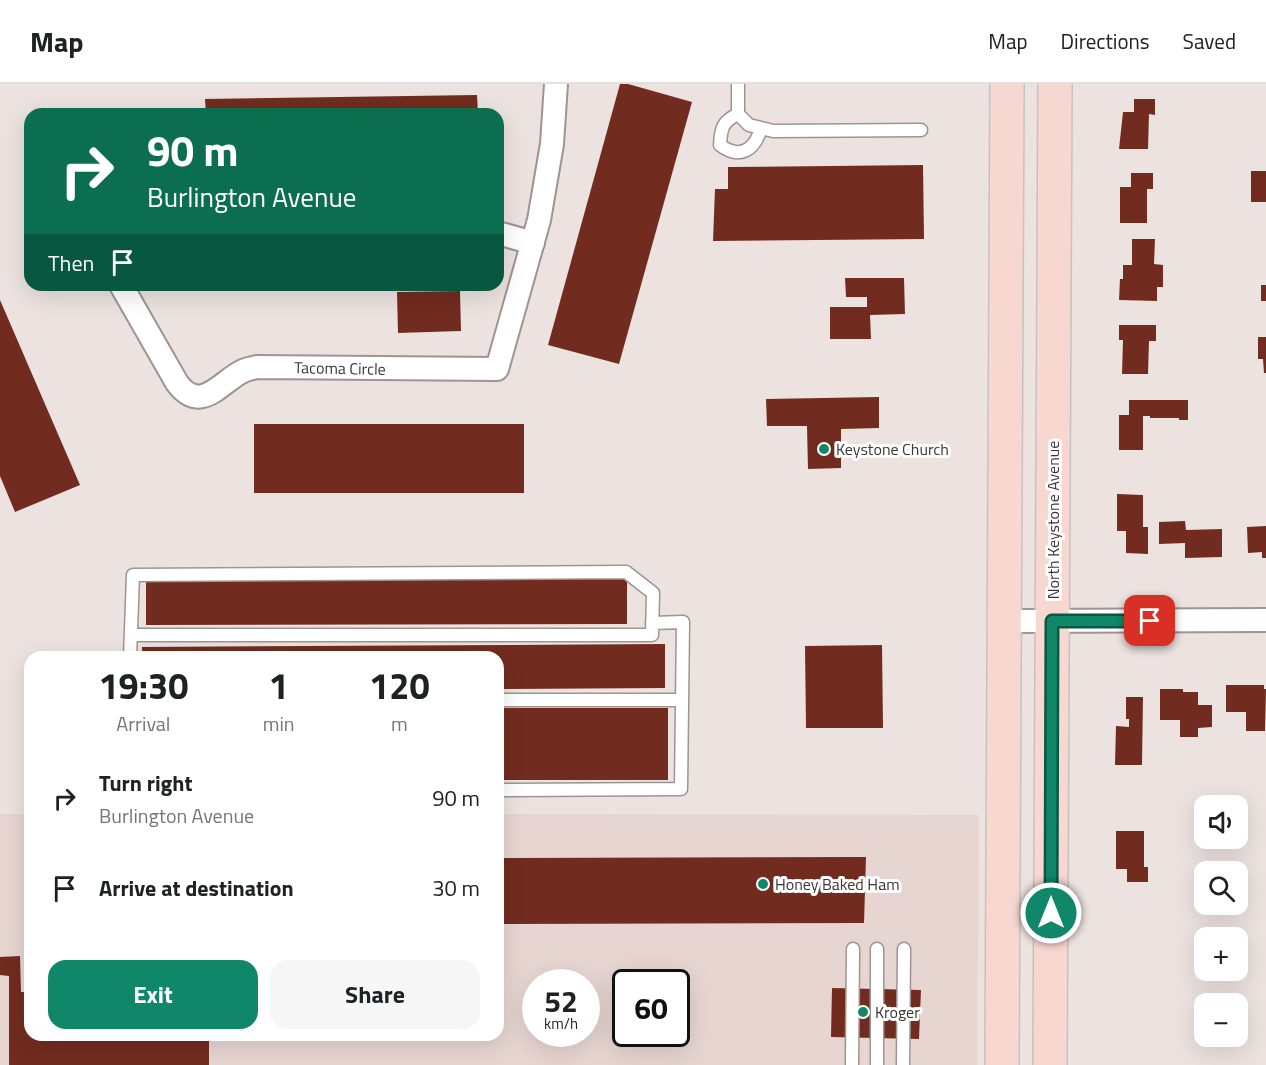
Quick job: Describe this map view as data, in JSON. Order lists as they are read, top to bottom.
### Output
{
  "streets": {
    "main road": ["North Keystone Avenue"],
    "street": ["Tacoma Circle"]
  },
  "places": ["Keystone Church", "Honey Baked Ham", "Kroger"],
  "page": {
    "header": "Map",
    "nav": ["Map", "Directions", "Saved"],
    "turn": ["90 m", "Burlington Avenue"],
    "then": "Then",
    "eta": [
      "19:30",
      "Arrival",
      "1",
      "min",
      "120",
      "m"
    ],
    "list": [
      {
        "name": "Turn right",
        "note": "Burlington Avenue",
        "value": "90 m"
      },
      {
        "name": "Arrive at destination",
        "value": "30 m"
      }
    ],
    "map_buttons": ["+", "−"],
    "buttons": ["Exit", "Share"],
    "speed": "52 km/h",
    "limit": "60"
  }
}
